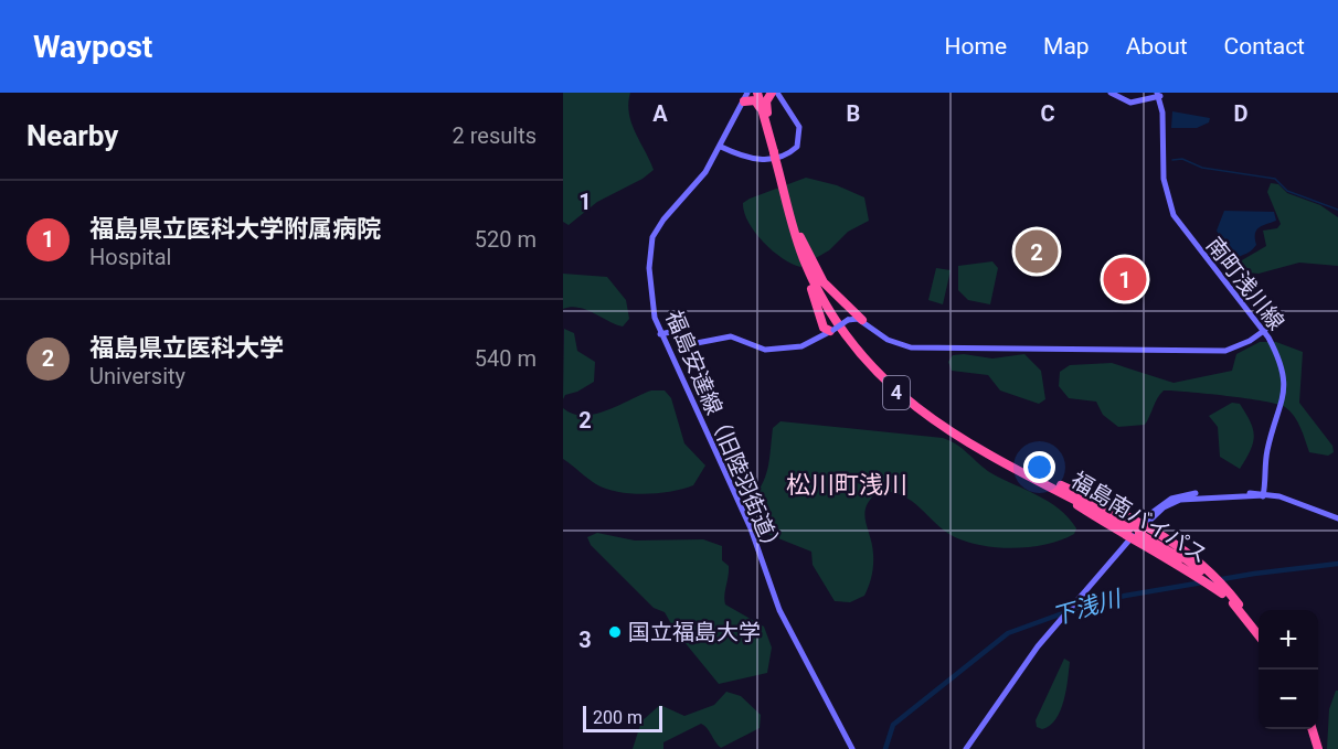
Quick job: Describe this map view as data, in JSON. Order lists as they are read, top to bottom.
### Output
{
  "streets": {
    "highway": ["4", "福島南バイパス"],
    "street": ["南町浅川線", "福島安達線（旧陸羽街道）"]
  },
  "districts": ["松川町浅川"],
  "water": ["下浅川"],
  "places": ["国立福島大学"],
  "scale_bar": "200 m",
  "page": {
    "header": "Waypost",
    "nav": [
      "Home",
      "Map",
      "About",
      "Contact"
    ],
    "heading": ["Nearby", "2 results"],
    "list": [
      {
        "mark": "1",
        "name": "福島県立医科大学附属病院",
        "note": "Hospital",
        "value": "520 m"
      },
      {
        "mark": "2",
        "name": "福島県立医科大学",
        "note": "University",
        "value": "540 m"
      }
    ],
    "pins": ["2", "1"],
    "map_buttons": ["+", "−"],
    "scale": "200 m"
  },
  "grid": {
    "columns": [
      "A",
      "B",
      "C",
      "D"
    ],
    "rows": ["1", "2", "3"]
  }
}
